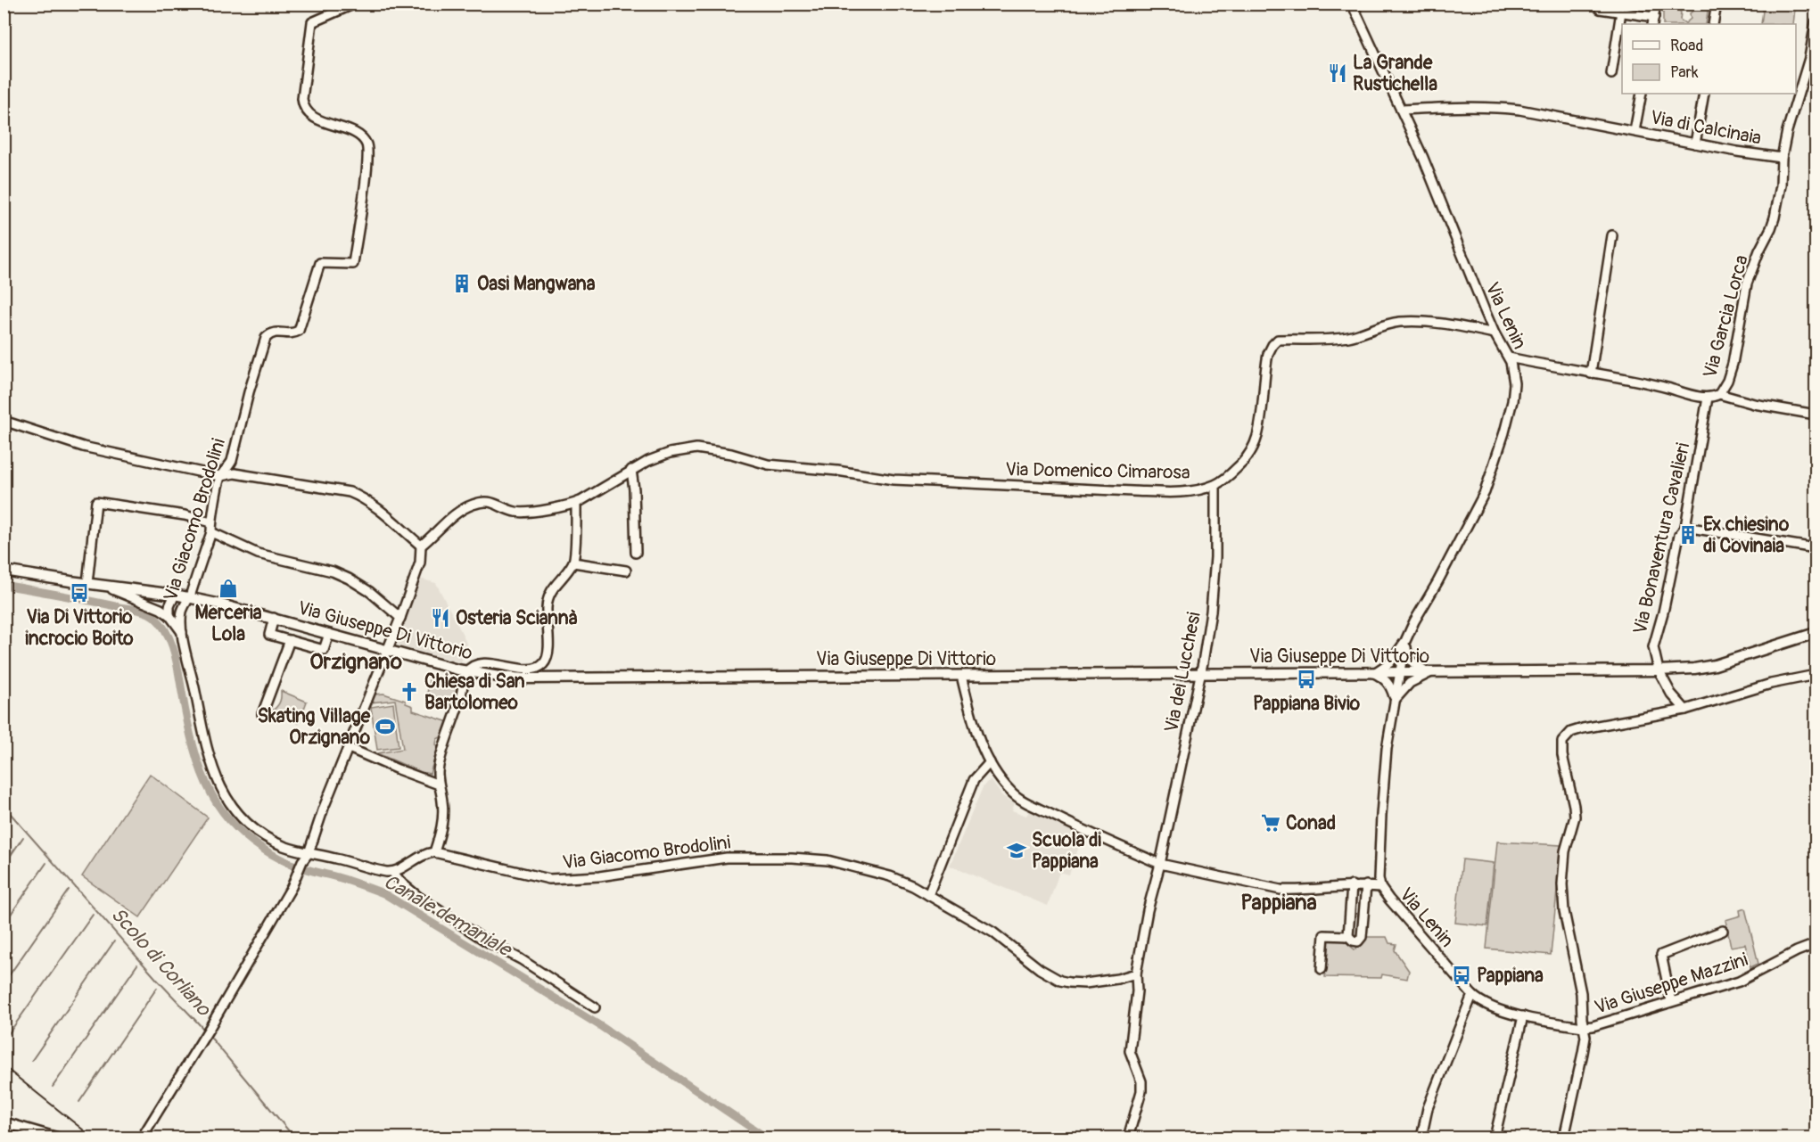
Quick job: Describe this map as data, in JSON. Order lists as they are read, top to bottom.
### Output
{
  "streets": {
    "main road": ["Via Giuseppe Di Vittorio"],
    "street": [
      "Via di Calcinaia",
      "Via Lenin",
      "Via Garcia Lorca",
      "Via Domenico Cimarosa",
      "Via Giacomo Brodolini",
      "Via Bonaventura Cavalieri",
      "Via dei Lucchesi",
      "Via Giuseppe Mazzini"
    ]
  },
  "crossings": [
    ["Via di Calcinaia", "Via Lenin"],
    ["Via di Calcinaia", "Via Garcia Lorca"],
    ["Via Lenin", "Via Domenico Cimarosa"],
    ["Via Lenin", "Via Giuseppe Di Vittorio"],
    ["Via Lenin", "Via Giuseppe Mazzini"],
    ["Via Garcia Lorca", "Via Bonaventura Cavalieri"],
    ["Via Domenico Cimarosa", "Via dei Lucchesi"],
    ["Via Giacomo Brodolini", "Via Giuseppe Di Vittorio"],
    ["Via Bonaventura Cavalieri", "Via Giuseppe Di Vittorio"],
    ["Via Giuseppe Di Vittorio", "Via dei Lucchesi"]
  ],
  "districts": ["Orzignano", "Pappiana"],
  "water": ["Canale demaniale", "Scolo di Corliano"],
  "places": {
    "restaurant": ["La Grande Rustichella", "Osteria Sciannà"],
    "building": ["Oasi Mangwana", "Ex chiesino di Covinaia"],
    "shop": ["Merceria Lola"],
    "bus stop": ["Via Di Vittorio incrocio Boito", "Pappiana Bivio", "Pappiana"],
    "church": ["Chiesa di San Bartolomeo"],
    "sports": ["Skating Village Orzignano"],
    "supermarket": ["Conad"],
    "school or university": ["Scuola di Pappiana"]
  },
  "legend": ["Road", "Park"]
}
